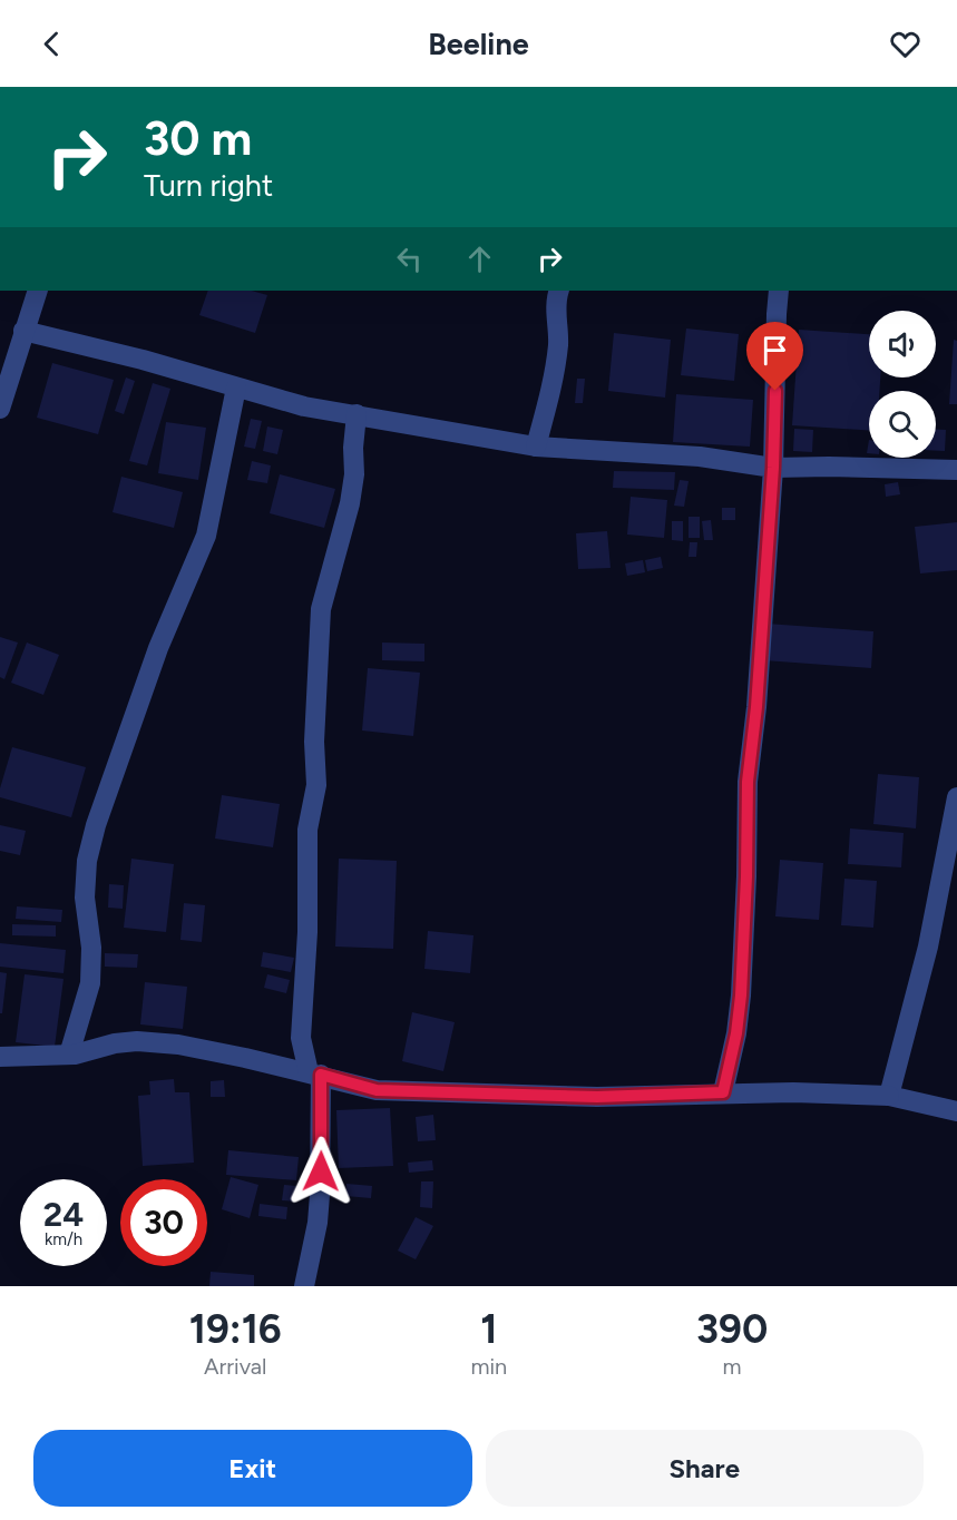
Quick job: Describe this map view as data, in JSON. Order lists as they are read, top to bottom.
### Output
{
  "page": {
    "header": "Beeline",
    "turn": ["30 m", "Turn right"],
    "speed": "24 km/h",
    "limit": "30",
    "eta": [
      "19:16",
      "Arrival",
      "1",
      "min",
      "390",
      "m"
    ],
    "buttons": ["Exit", "Share"]
  }
}
